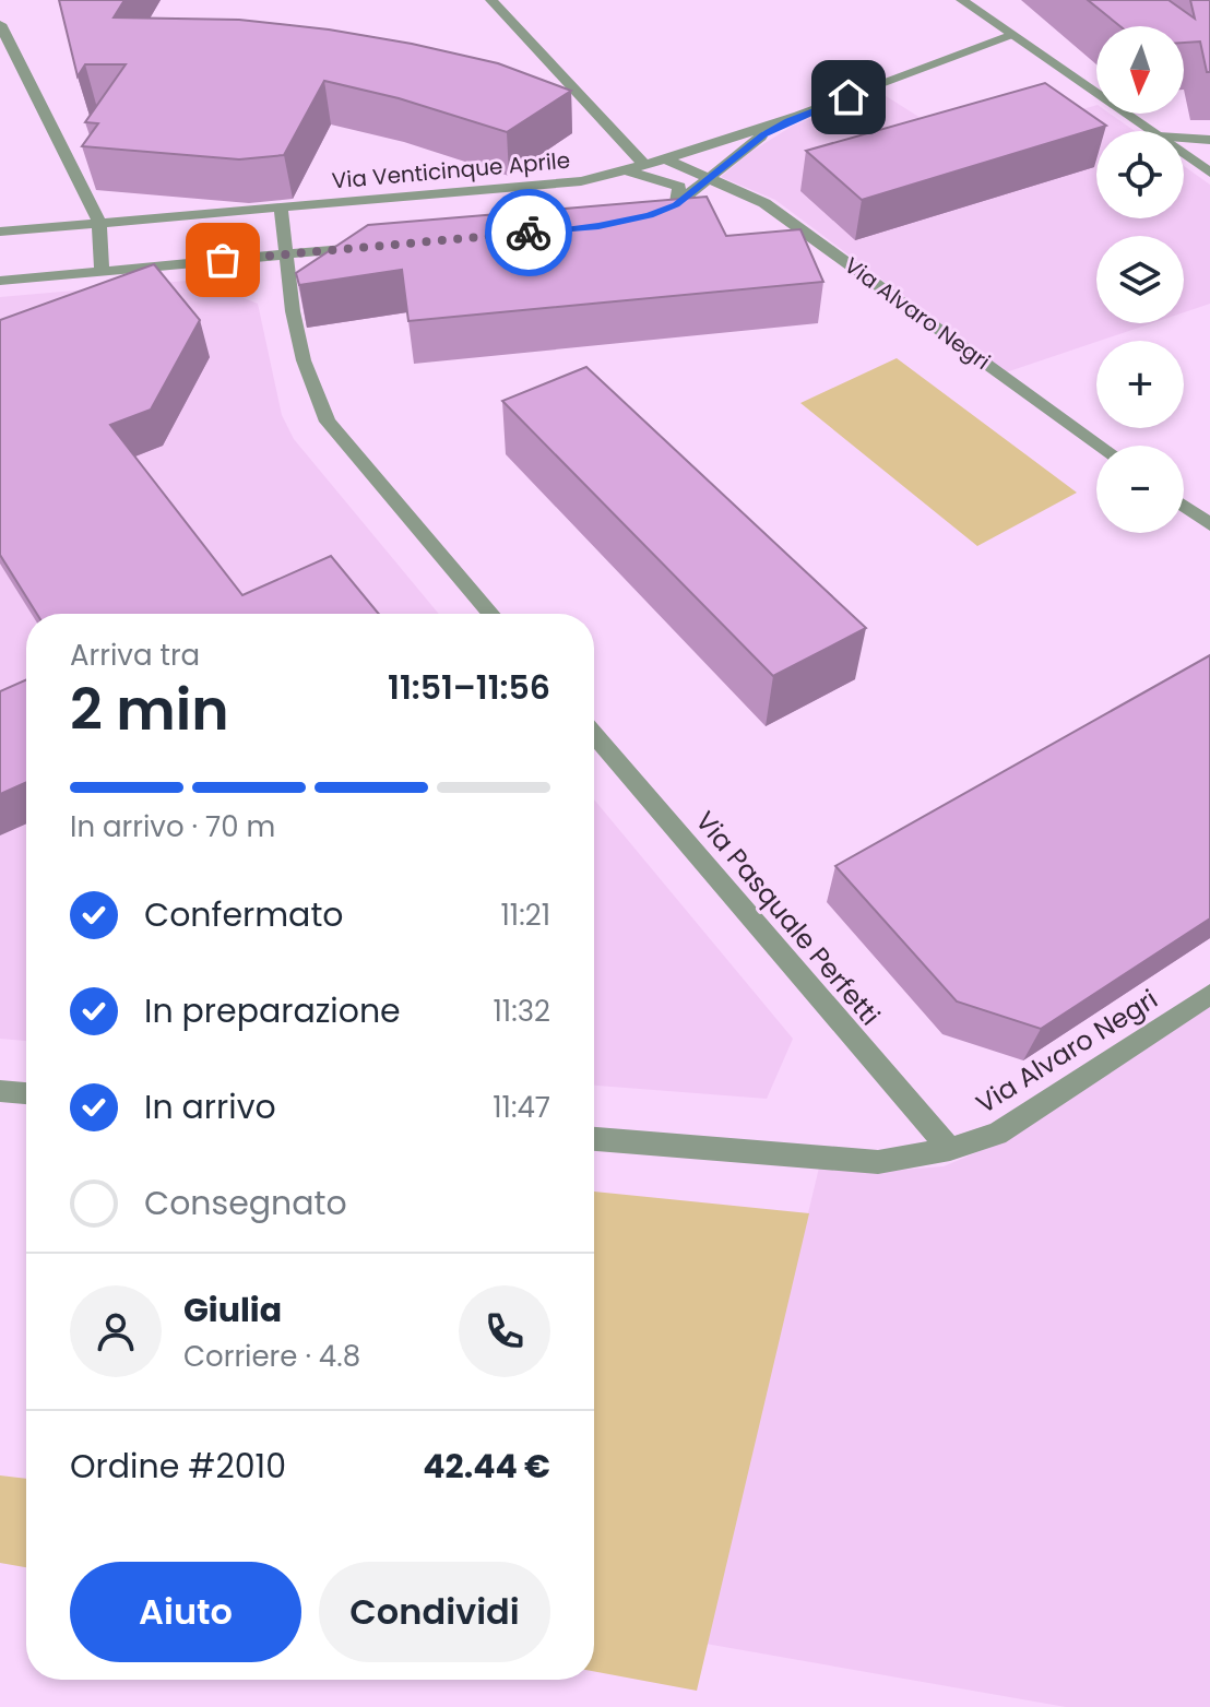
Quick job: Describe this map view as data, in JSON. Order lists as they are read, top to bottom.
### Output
{
  "streets": {
    "street": ["Via Venticinque Aprile", "Via Alvaro Negri", "Via Pasquale Perfetti"]
  },
  "crossings": [
    ["Via Venticinque Aprile", "Via Alvaro Negri"],
    ["Via Alvaro Negri", "Via Pasquale Perfetti"]
  ],
  "north": "bottom",
  "page": {
    "map_buttons": ["+", "−"],
    "heading": ["2 min", "Arriva tra", "11:51–11:56"],
    "panel": [
      "Giulia",
      "Corriere · 4.8",
      "Ordine #2010",
      "42.44 €"
    ],
    "bar": "In arrivo · 70 m",
    "list": [
      ["Confermato", "11:21"],
      ["In preparazione", "11:32"],
      ["In arrivo", "11:47"],
      "Consegnato"
    ],
    "buttons": ["Aiuto", "Condividi"]
  }
}
